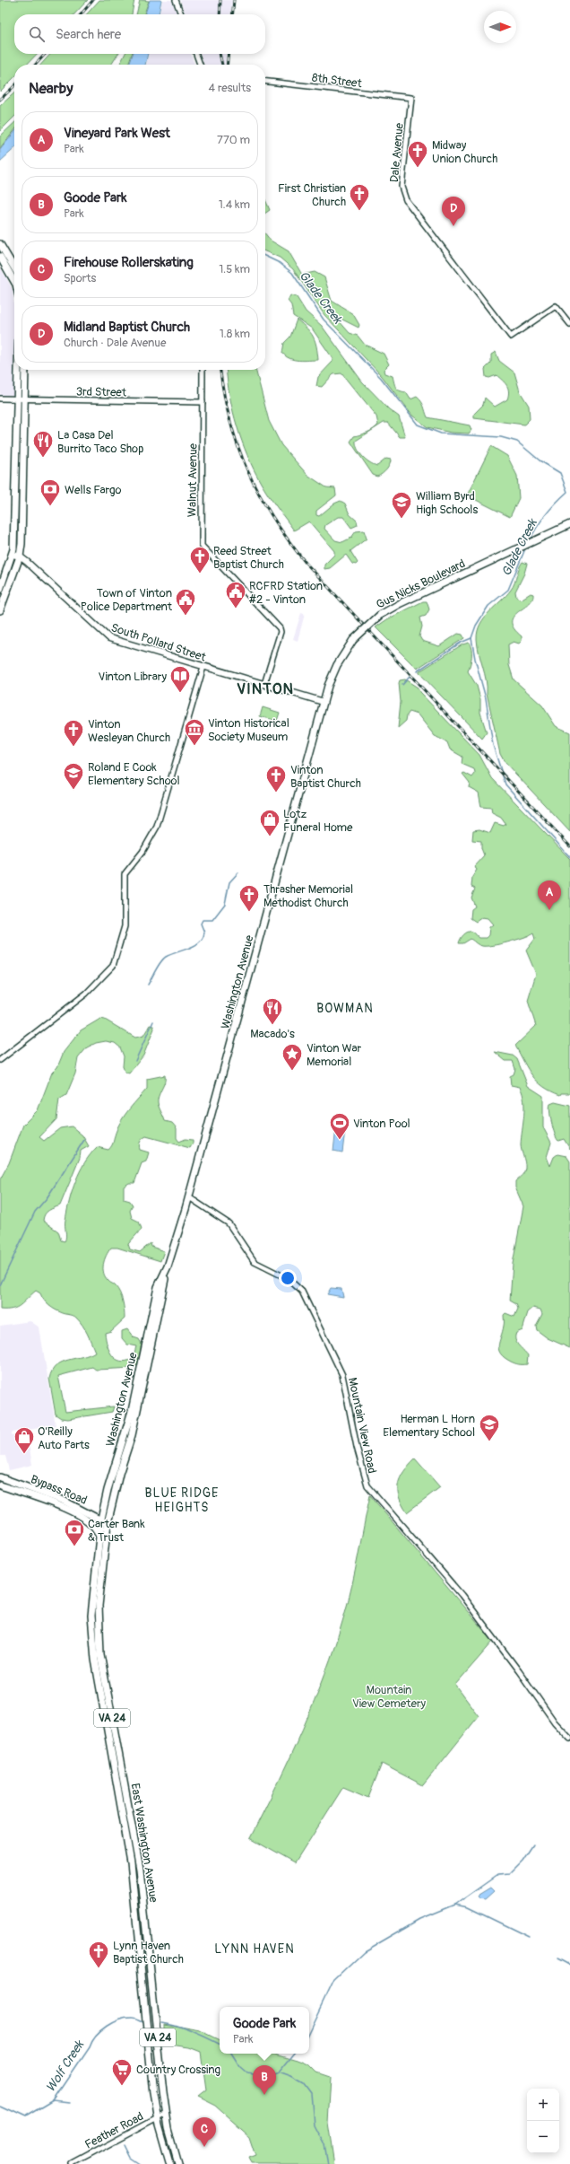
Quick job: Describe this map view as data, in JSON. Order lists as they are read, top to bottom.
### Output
{
  "streets": {
    "main road": [
      "Gus Nicks Boulevard",
      "South Pollard Street",
      "Washington Avenue",
      "Bypass Road",
      "VA 24",
      "East Washington Avenue"
    ],
    "street": [
      "8th Street",
      "Dale Avenue",
      "3rd Street",
      "Walnut Avenue",
      "Mountain View Road",
      "Feather Road"
    ]
  },
  "crossings": [
    ["8th Street", "Dale Avenue"],
    ["3rd Street", "Walnut Avenue"],
    ["Walnut Avenue", "South Pollard Street"],
    ["Gus Nicks Boulevard", "South Pollard Street"],
    ["Gus Nicks Boulevard", "Washington Avenue"],
    ["South Pollard Street", "Washington Avenue"],
    ["Washington Avenue", "Mountain View Road"],
    ["Washington Avenue", "Bypass Road"],
    ["Washington Avenue", "East Washington Avenue"],
    ["Bypass Road", "East Washington Avenue"],
    ["East Washington Avenue", "Feather Road"]
  ],
  "districts": [
    "VINTON",
    "BOWMAN",
    "BLUE RIDGE HEIGHTS",
    "LYNN HAVEN"
  ],
  "water": ["Glade Creek", "Wolf Creek"],
  "parks": ["Mountain View Cemetery"],
  "places": {
    "church": [
      "Midway Union Church",
      "First Christian Church",
      "Reed Street Baptist Church",
      "Vinton Wesleyan Church",
      "Vinton Baptist Church",
      "Thrasher Memorial Methodist Church",
      "Lynn Haven Baptist Church"
    ],
    "restaurant": ["La Casa Del Burrito Taco Shop", "Macado's"],
    "bank": ["Wells Fargo", "Carter Bank & Trust"],
    "school or university": ["William Byrd High Schools", "Roland E Cook Elementary School", "Herman L Horn Elementary School"],
    "public building": ["RCFRD Station #2 - Vinton", "Town of Vinton Police Department"],
    "library": ["Vinton Library"],
    "museum": ["Vinton Historical Society Museum"],
    "shop": ["Lotz Funeral Home", "O'Reilly Auto Parts"],
    "place": ["Vinton War Memorial"],
    "sports": ["Vinton Pool"],
    "supermarket": ["Country Crossing"]
  },
  "north": "right",
  "page": {
    "search": "Search here",
    "heading": ["Nearby", "4 results"],
    "list": [
      {
        "mark": "A",
        "name": "Vineyard Park West",
        "note": "Park",
        "value": "770 m"
      },
      {
        "mark": "B",
        "name": "Goode Park",
        "note": "Park",
        "value": "1.4 km"
      },
      {
        "mark": "C",
        "name": "Firehouse Rollerskating",
        "note": "Sports",
        "value": "1.5 km"
      },
      {
        "mark": "D",
        "name": "Midland Baptist Church",
        "note": "Church · Dale Avenue",
        "value": "1.8 km"
      }
    ],
    "pins": [
      "D",
      "A",
      "B",
      "C"
    ],
    "popup": ["Goode Park", "Park"],
    "map_buttons": ["+", "−"]
  }
}
